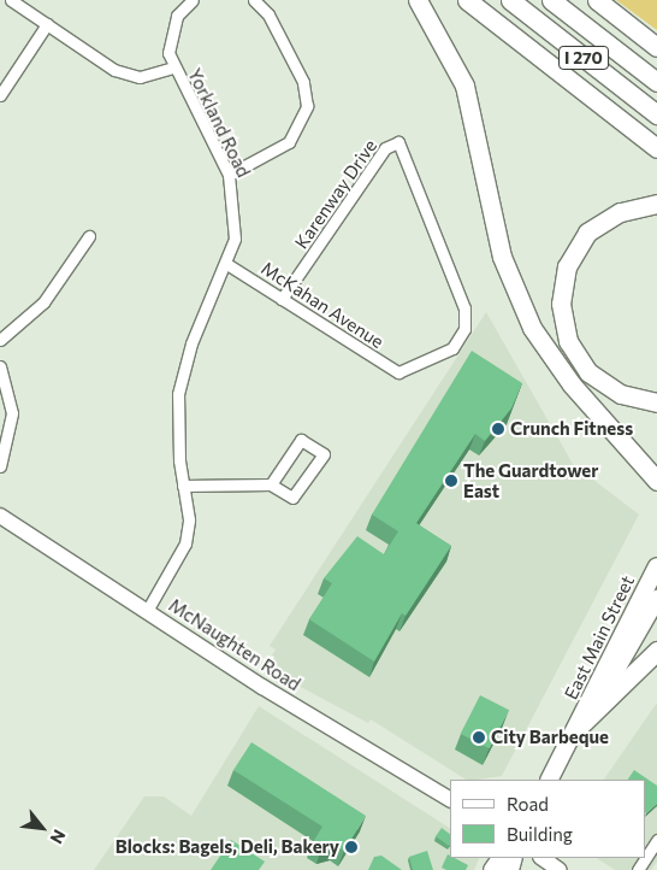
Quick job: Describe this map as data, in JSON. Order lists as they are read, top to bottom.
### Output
{
  "streets": {
    "highway": ["I 270"],
    "main road": ["East Main Street"],
    "street": [
      "Yorkland Road",
      "Karenway Drive",
      "McKahan Avenue",
      "McNaughten Road"
    ]
  },
  "crossings": [
    ["Yorkland Road", "McKahan Avenue"],
    ["Yorkland Road", "McNaughten Road"],
    ["Karenway Drive", "McKahan Avenue"]
  ],
  "places": [
    "Crunch Fitness",
    "The Guardtower East",
    "City Barbeque",
    "Blocks: Bagels, Deli, Bakery"
  ],
  "legend": ["Road", "Building"],
  "north": "bottom right"
}
